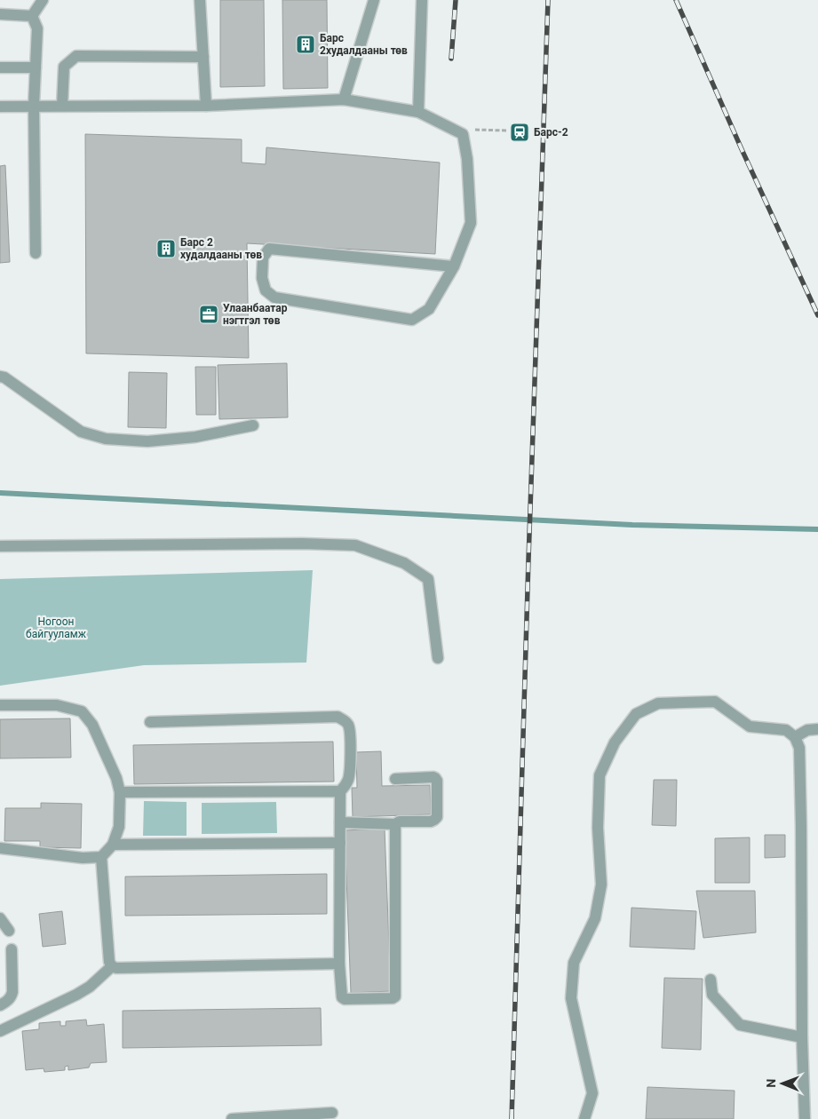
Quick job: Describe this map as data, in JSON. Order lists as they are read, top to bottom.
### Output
{
  "parks": ["Ногоон байгууламж"],
  "places": {
    "building": ["Барс 2худалдааны төв", "Барс 2 худалдааны төв"],
    "station": ["Барс-2"],
    "office": ["Улаанбаатар нэгтгэл төв"]
  },
  "north": "left"
}
